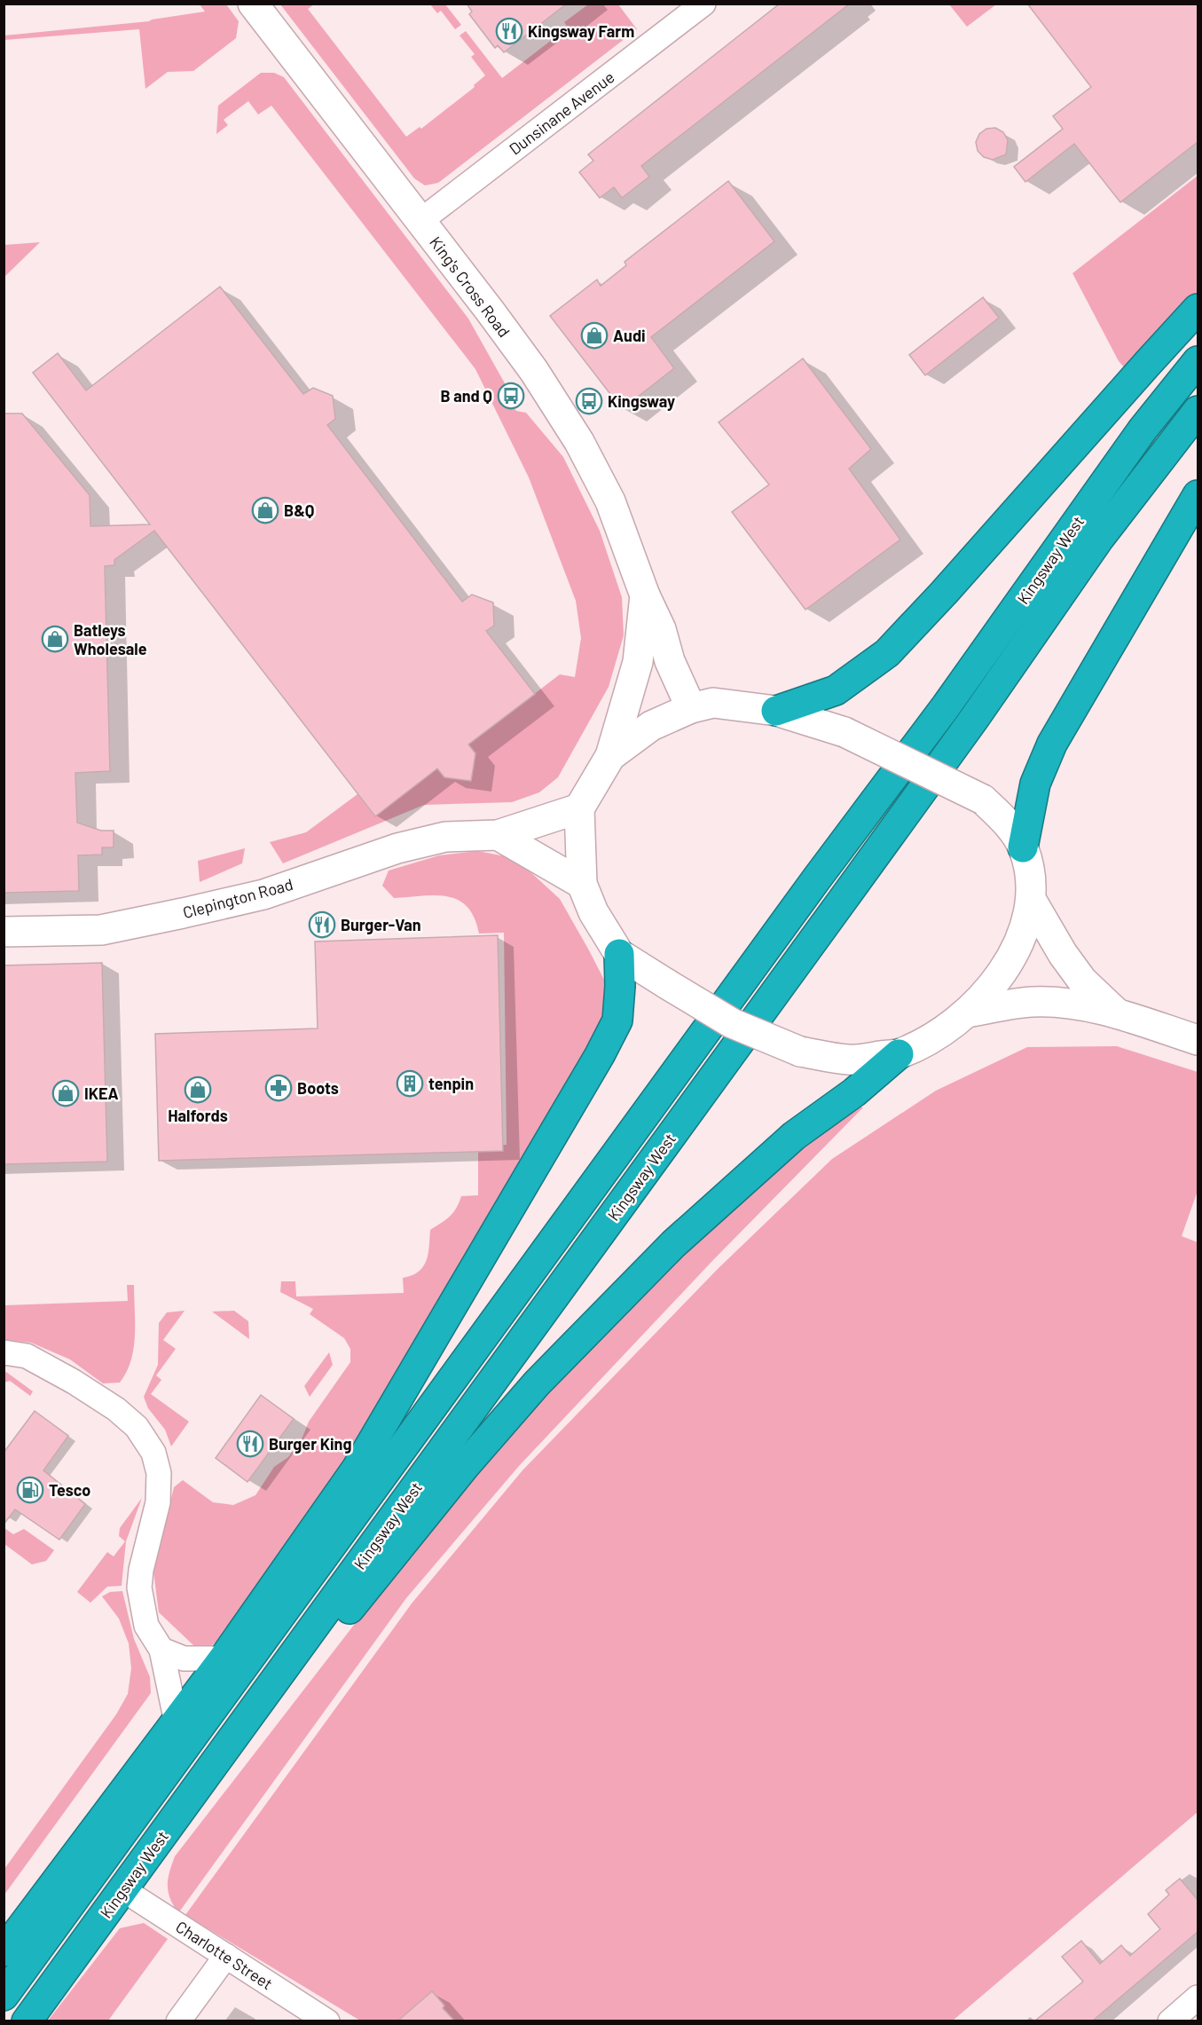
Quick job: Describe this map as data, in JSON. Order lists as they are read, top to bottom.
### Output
{
  "streets": {
    "highway": ["Kingsway West"],
    "main road": ["King's Cross Road", "Clepington Road"],
    "street": ["Dunsinane Avenue", "Charlotte Street"]
  },
  "crossings": [
    ["Dunsinane Avenue", "King's Cross Road"],
    ["Kingsway West", "Charlotte Street"]
  ],
  "places": {
    "restaurant": ["Kingsway Farm", "Burger-Van", "Burger King"],
    "shop": [
      "Audi",
      "B&Q",
      "Batleys Wholesale",
      "Halfords",
      "IKEA"
    ],
    "bus stop": ["B and Q", "Kingsway"],
    "building": ["tenpin"],
    "pharmacy": ["Boots"],
    "fuel station": ["Tesco"]
  }
}
